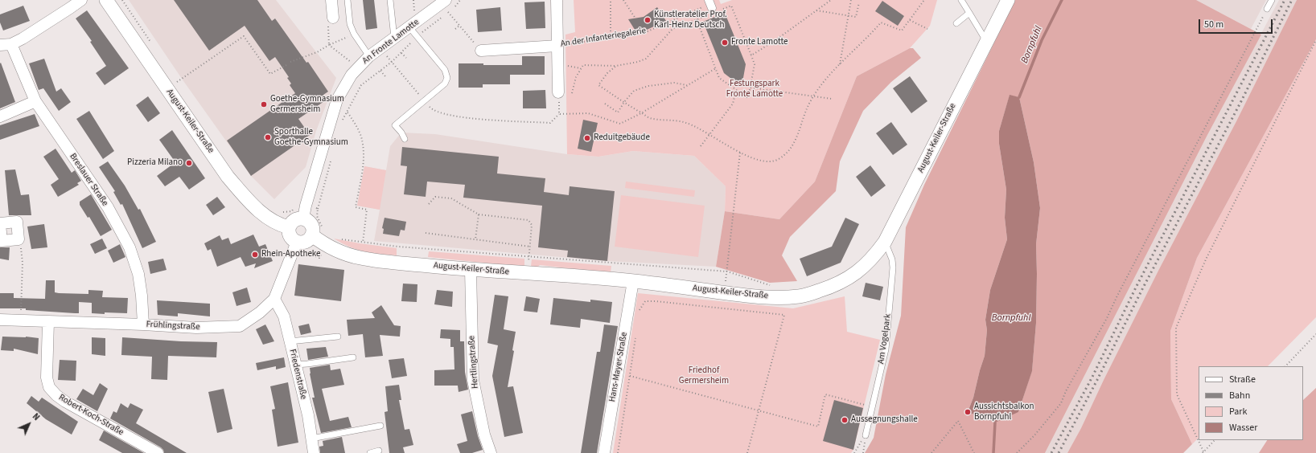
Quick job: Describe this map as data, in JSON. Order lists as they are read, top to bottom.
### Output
{
  "streets": {
    "street": [
      "An der Infanteriegalerie",
      "An Fronte Lamotte",
      "August-Keiler-Straße",
      "Breslauer Straße",
      "Frühlingstraße",
      "Hertlingstraße",
      "Hans-Mayer-Straße",
      "Friedenstraße",
      "Robert-Koch-Straße"
    ],
    "lane": ["Am Vogelpark"]
  },
  "crossings": [
    ["August-Keiler-Straße", "Am Vogelpark"],
    ["August-Keiler-Straße", "Hertlingstraße"],
    ["August-Keiler-Straße", "Hans-Mayer-Straße"],
    ["Breslauer Straße", "Frühlingstraße"],
    ["Frühlingstraße", "Friedenstraße"],
    ["Frühlingstraße", "Robert-Koch-Straße"]
  ],
  "water": ["Bornpfuhl"],
  "parks": ["Festungspark Fronte Lamotte", "Friedhof Germersheim"],
  "places": [
    "Künstleratelier Prof. Karl-Heinz Deutsch",
    "Fronte Lamotte",
    "Goethe-Gymnasium Germersheim",
    "Sporthalle Goethe-Gymnasium",
    "Reduitgebäude",
    "Pizzeria Milano",
    "Rhein-Apotheke",
    "Aussichtsbalkon Bornpfuhl",
    "Aussegnungshalle"
  ],
  "legend": [
    "Straße",
    "Bahn",
    "Park",
    "Wasser"
  ],
  "scale_bar": "50 m",
  "north": "top right"
}
